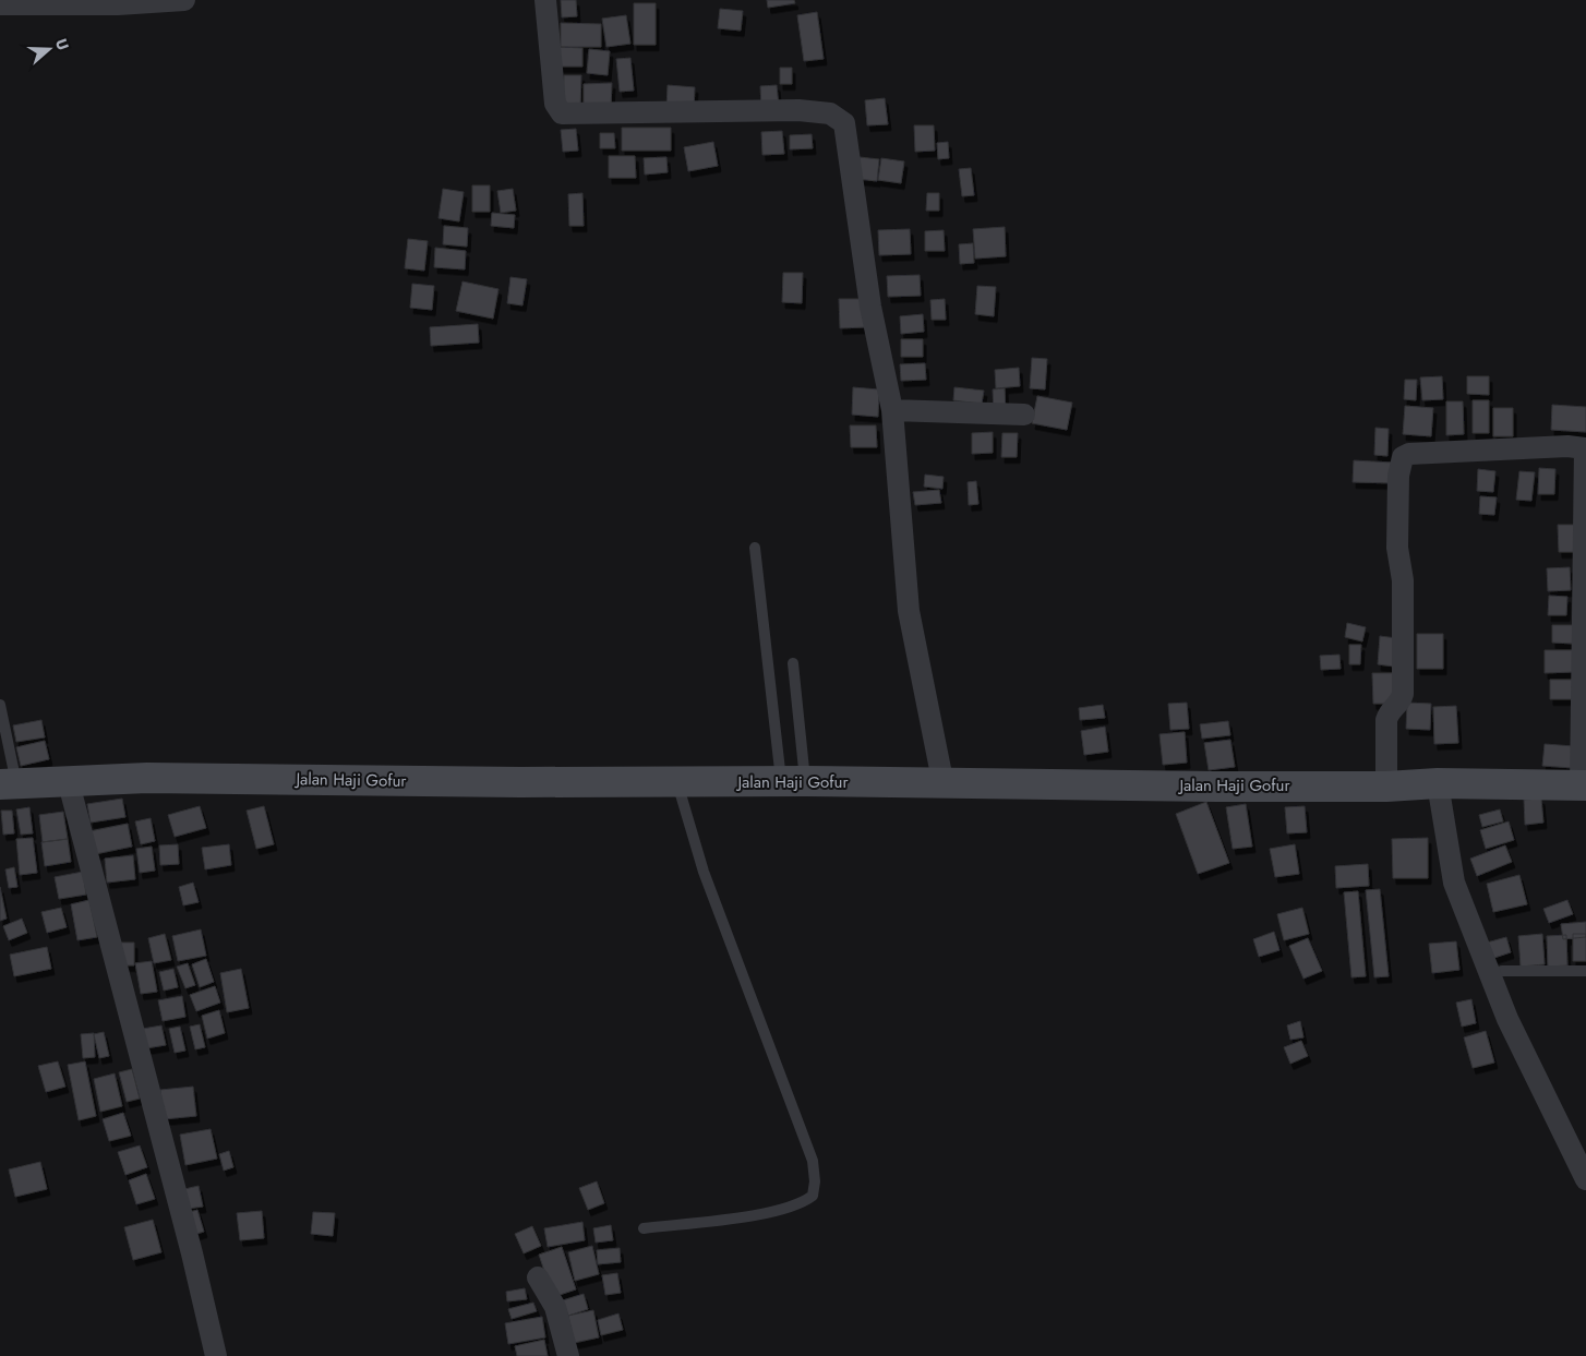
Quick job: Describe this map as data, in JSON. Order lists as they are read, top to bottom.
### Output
{
  "streets": {
    "street": ["Jalan Haji Gofur"]
  },
  "north": "right"
}
